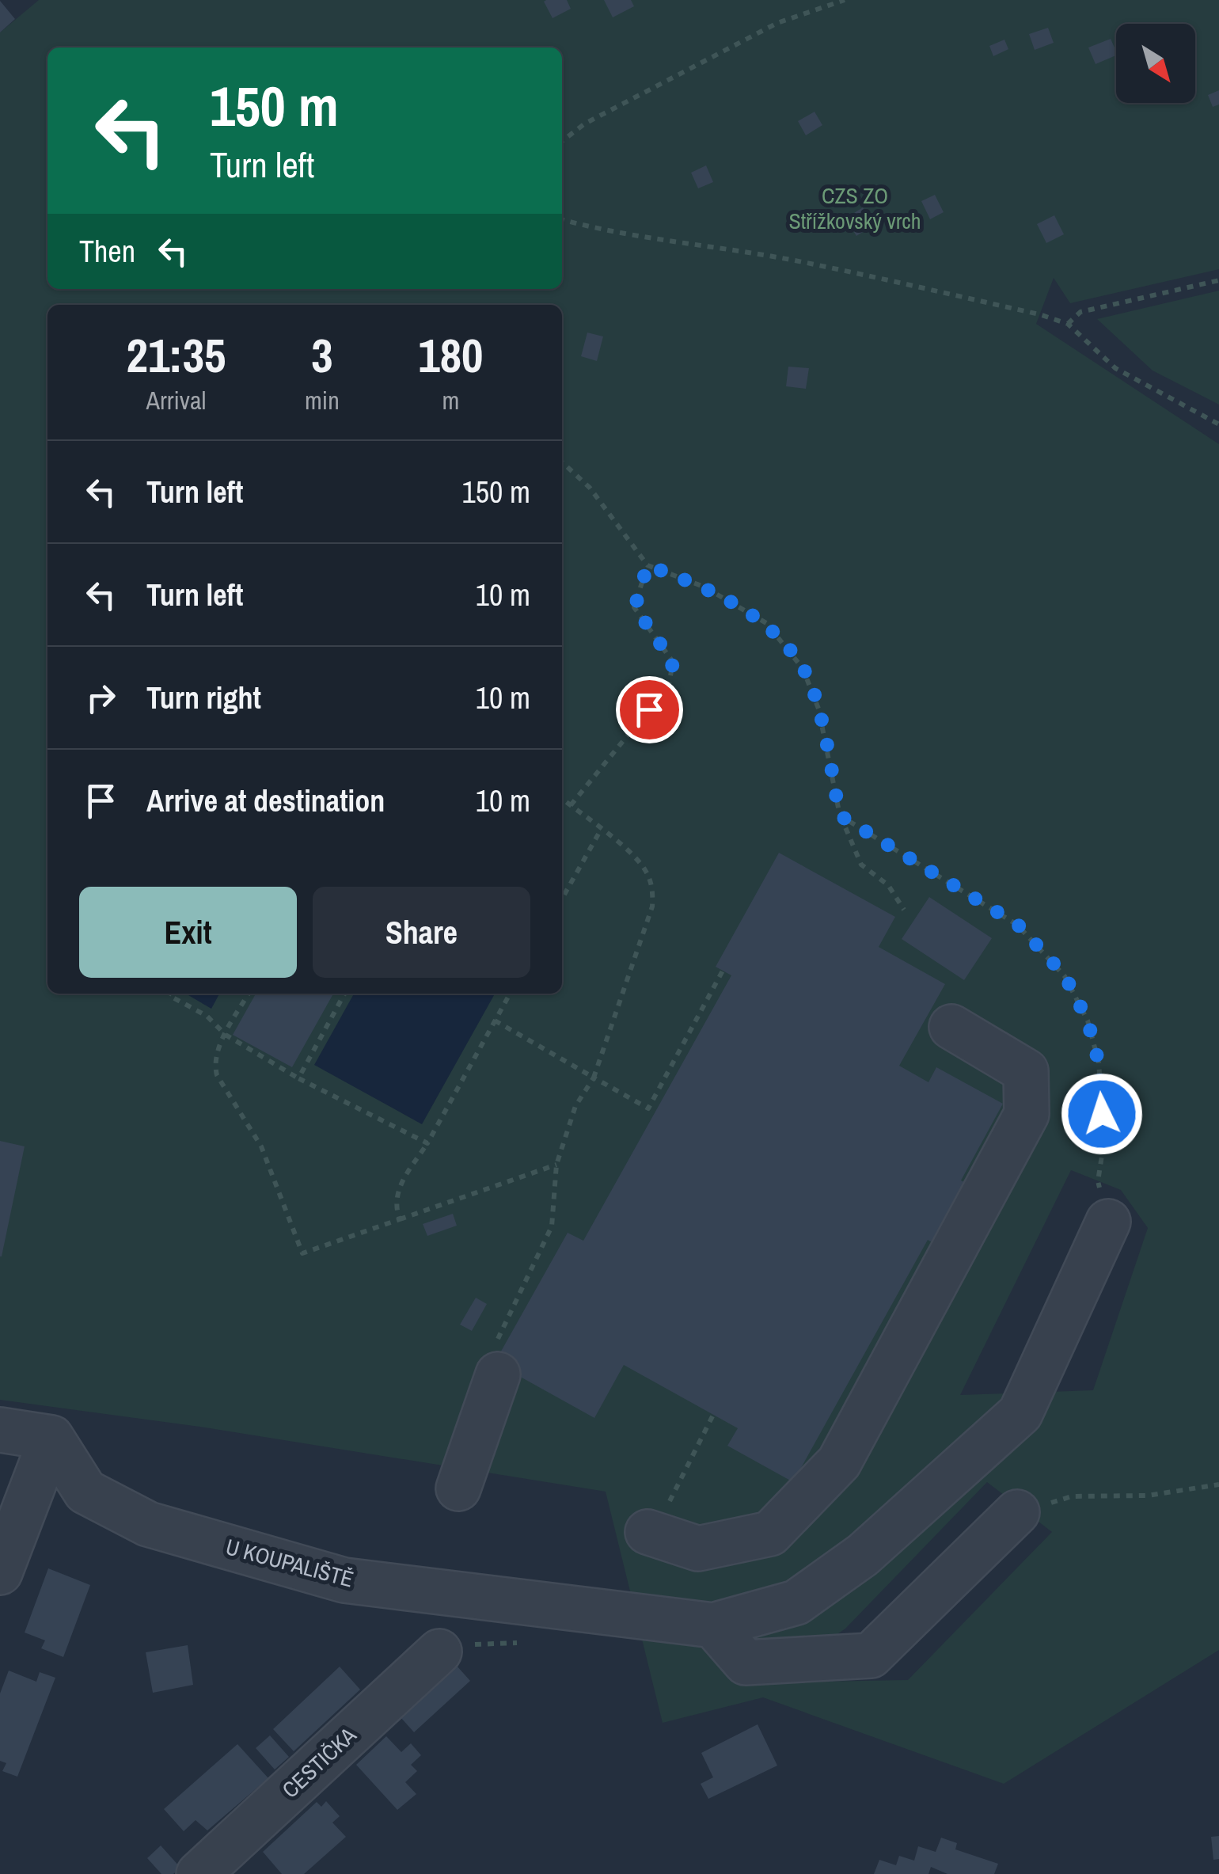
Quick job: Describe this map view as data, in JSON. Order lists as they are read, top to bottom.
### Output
{
  "streets": {
    "street": ["U KOUPALIŠTĚ", "CESTIČKA"]
  },
  "parks": ["CZS ZO Střížkovský vrch"],
  "north": "bottom right",
  "page": {
    "turn": ["150 m", "Turn left"],
    "then": "Then",
    "eta": [
      "21:35",
      "Arrival",
      "3",
      "min",
      "180",
      "m"
    ],
    "list": [
      {
        "name": "Turn left",
        "value": "150 m"
      },
      {
        "name": "Turn left",
        "value": "10 m"
      },
      {
        "name": "Turn right",
        "value": "10 m"
      },
      {
        "name": "Arrive at destination",
        "value": "10 m"
      }
    ],
    "buttons": ["Exit", "Share"]
  }
}
